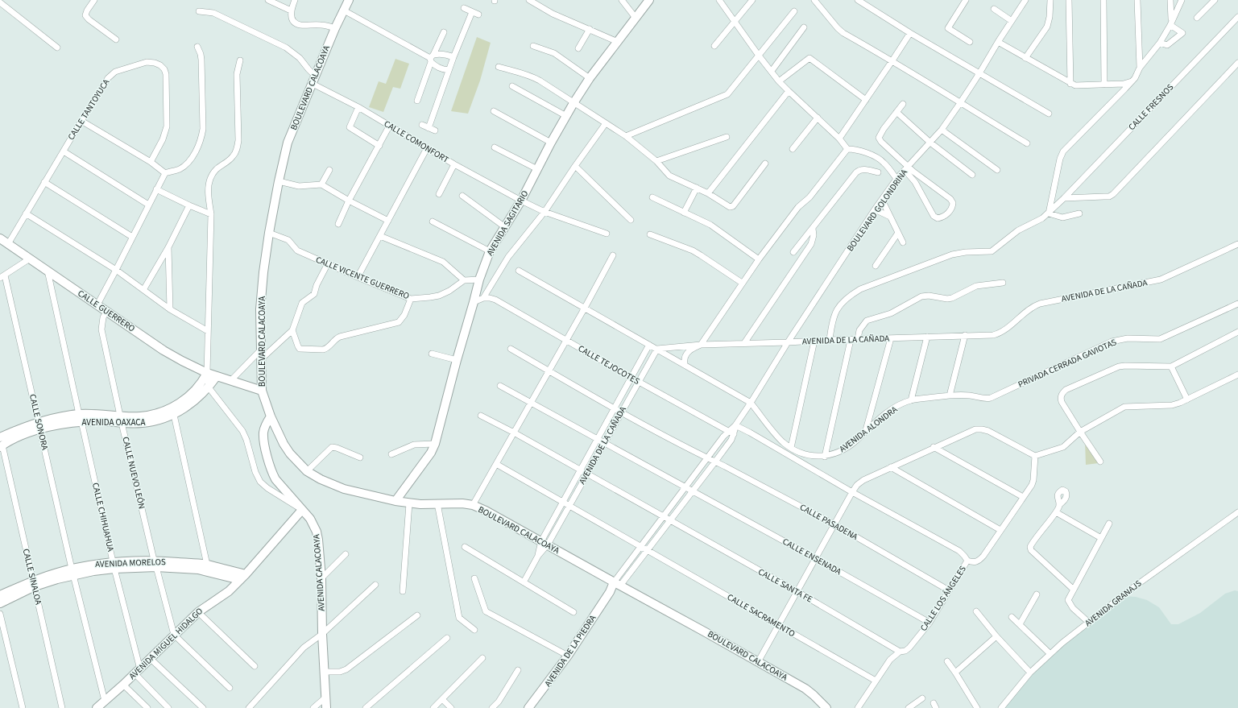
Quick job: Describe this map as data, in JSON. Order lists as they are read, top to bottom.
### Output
{
  "streets": {
    "street": [
      "BOULEVARD CALACOAYA",
      "CALLE FRESNOS",
      "CALLE TANTOYUCA",
      "CALLE COMONFORT",
      "BOULEVARD GOLONDRINA",
      "AVENIDA SAGITARIO",
      "CALLE VICENTE GUERRERO",
      "AVENIDA DE LA CAÑADA",
      "CALLE GUERRERO",
      "PRIVADA CERRADA GAVIOTAS",
      "CALLE TEJOCOTES",
      "CALLE SONORA",
      "AVENIDA OAXACA",
      "AVENIDA ALONDRA",
      "CALLE NUEVO LEÓN",
      "CALLE CHIHUAHUA",
      "CALLE PASADENA",
      "CALLE ENSENADA",
      "AVENIDA MORELOS",
      "AVENIDA CALACOAYA",
      "CALLE SINALOA",
      "CALLE SANTA FE",
      "CALLE LOS ÁNGELES",
      "AVENIDA GRANAJS",
      "CALLE SACRAMENTO",
      "AVENIDA MIGUEL HIDALGO",
      "AVENIDA DE LA PIEDRA"
    ]
  },
  "crossings": [
    ["BOULEVARD CALACOAYA", "CALLE COMONFORT"],
    ["BOULEVARD CALACOAYA", "BOULEVARD GOLONDRINA"],
    ["BOULEVARD CALACOAYA", "AVENIDA SAGITARIO"],
    ["BOULEVARD CALACOAYA", "CALLE VICENTE GUERRERO"],
    ["BOULEVARD CALACOAYA", "AVENIDA DE LA CAÑADA"],
    ["BOULEVARD CALACOAYA", "CALLE GUERRERO"],
    ["BOULEVARD CALACOAYA", "AVENIDA CALACOAYA"],
    ["BOULEVARD CALACOAYA", "AVENIDA DE LA PIEDRA"],
    ["CALLE FRESNOS", "AVENIDA DE LA CAÑADA"],
    ["CALLE TANTOYUCA", "CALLE GUERRERO"],
    ["CALLE COMONFORT", "AVENIDA SAGITARIO"],
    ["BOULEVARD GOLONDRINA", "AVENIDA DE LA CAÑADA"],
    ["BOULEVARD GOLONDRINA", "CALLE TEJOCOTES"],
    ["BOULEVARD GOLONDRINA", "AVENIDA ALONDRA"],
    ["BOULEVARD GOLONDRINA", "CALLE PASADENA"],
    ["BOULEVARD GOLONDRINA", "CALLE ENSENADA"],
    ["BOULEVARD GOLONDRINA", "CALLE SANTA FE"],
    ["BOULEVARD GOLONDRINA", "CALLE SACRAMENTO"],
    ["BOULEVARD GOLONDRINA", "AVENIDA DE LA PIEDRA"],
    ["AVENIDA DE LA CAÑADA", "CALLE TEJOCOTES"],
    ["AVENIDA DE LA CAÑADA", "CALLE PASADENA"],
    ["AVENIDA DE LA CAÑADA", "CALLE ENSENADA"],
    ["AVENIDA DE LA CAÑADA", "CALLE SANTA FE"],
    ["AVENIDA DE LA CAÑADA", "CALLE SACRAMENTO"],
    ["CALLE GUERRERO", "AVENIDA OAXACA"],
    ["CALLE GUERRERO", "CALLE NUEVO LEÓN"],
    ["CALLE GUERRERO", "CALLE CHIHUAHUA"],
    ["PRIVADA CERRADA GAVIOTAS", "AVENIDA ALONDRA"],
    ["CALLE SONORA", "AVENIDA OAXACA"],
    ["CALLE SONORA", "AVENIDA MORELOS"],
    ["CALLE SONORA", "AVENIDA MIGUEL HIDALGO"],
    ["AVENIDA OAXACA", "CALLE NUEVO LEÓN"],
    ["AVENIDA OAXACA", "CALLE CHIHUAHUA"],
    ["AVENIDA OAXACA", "CALLE SINALOA"],
    ["CALLE NUEVO LEÓN", "AVENIDA MORELOS"],
    ["CALLE NUEVO LEÓN", "AVENIDA MIGUEL HIDALGO"],
    ["CALLE CHIHUAHUA", "AVENIDA MORELOS"],
    ["CALLE CHIHUAHUA", "AVENIDA MIGUEL HIDALGO"],
    ["CALLE PASADENA", "CALLE LOS ÁNGELES"],
    ["CALLE ENSENADA", "CALLE LOS ÁNGELES"],
    ["AVENIDA MORELOS", "CALLE SINALOA"],
    ["AVENIDA MORELOS", "AVENIDA MIGUEL HIDALGO"],
    ["AVENIDA CALACOAYA", "AVENIDA MIGUEL HIDALGO"],
    ["CALLE SANTA FE", "CALLE LOS ÁNGELES"],
    ["CALLE LOS ÁNGELES", "CALLE SACRAMENTO"]
  ]
}
